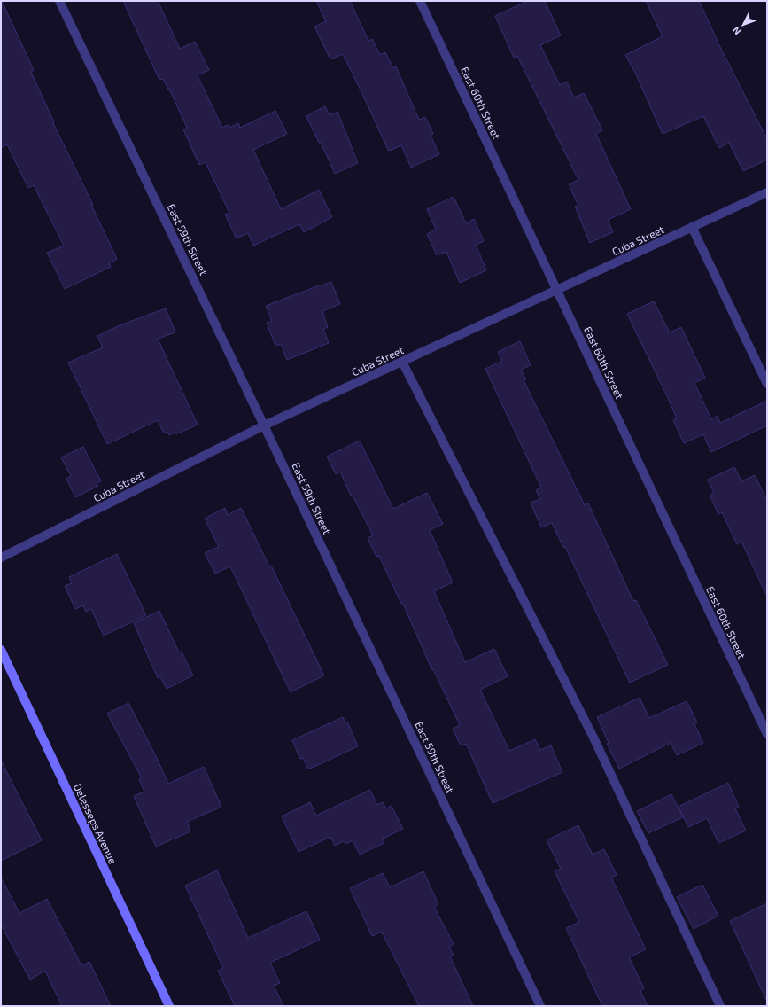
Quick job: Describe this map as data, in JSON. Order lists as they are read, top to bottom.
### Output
{
  "streets": {
    "main road": ["Delesseps Avenue"],
    "street": ["East 60th Street", "East 59th Street", "Cuba Street"]
  },
  "crossings": [
    ["East 60th Street", "Cuba Street"],
    ["East 59th Street", "Cuba Street"]
  ],
  "north": "bottom left"
}
